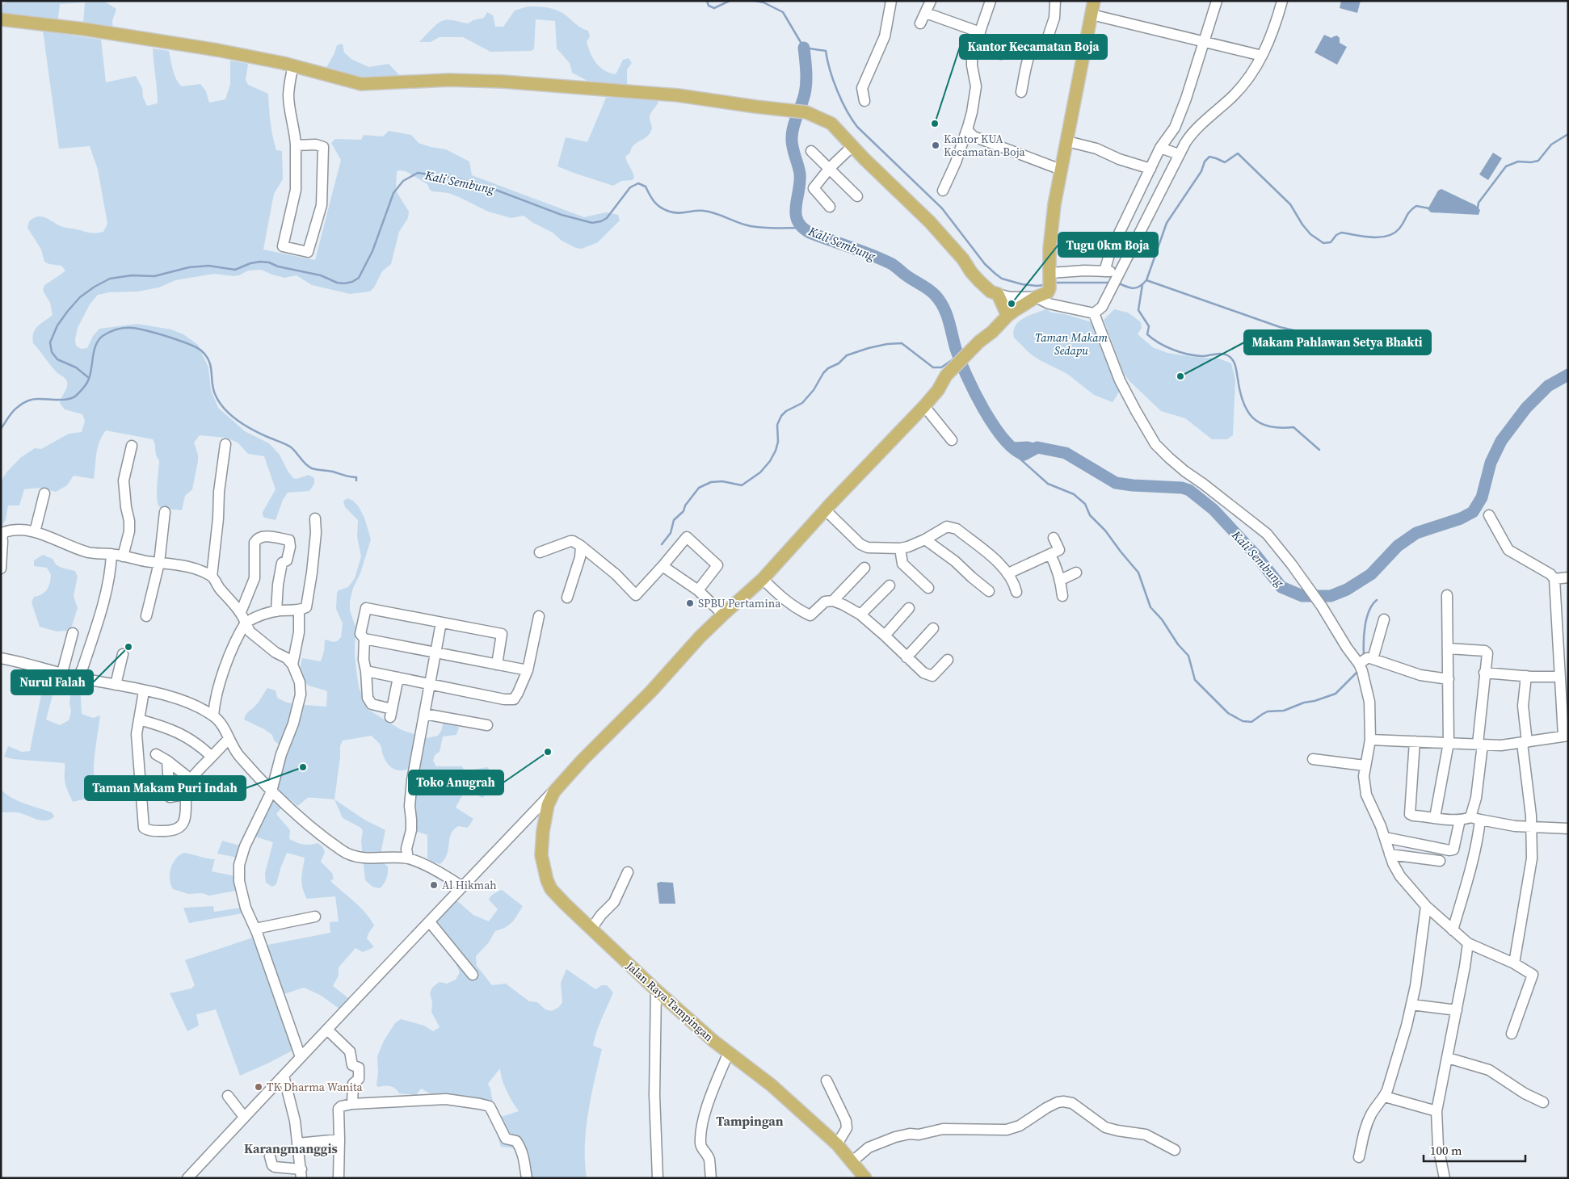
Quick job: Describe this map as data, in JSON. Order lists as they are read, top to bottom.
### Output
{
  "streets": {
    "main road": ["Jalan Raya Tampingan"]
  },
  "districts": ["Tampingan", "Karangmanggis"],
  "water": ["Kali Sembung"],
  "parks": ["Taman Makam Sedapu"],
  "places": [
    "Kantor Kecamatan Boja",
    "Kantor KUA Kecamatan Boja",
    "Tugu 0km Boja",
    "Makam Pahlawan Setya Bhakti",
    "SPBU Pertamina",
    "Nurul Falah",
    "Toko Anugrah",
    "Taman Makam Puri Indah",
    "Al Hikmah",
    "TK Dharma Wanita"
  ],
  "scale_bar": "100 m"
}
